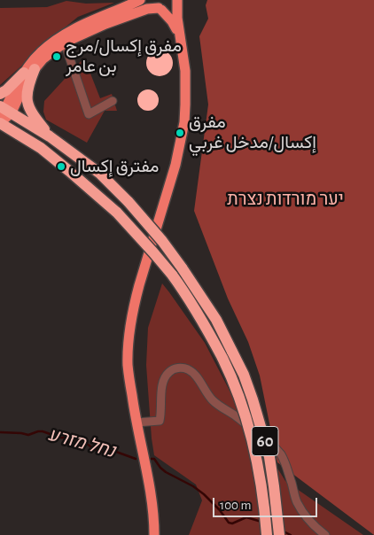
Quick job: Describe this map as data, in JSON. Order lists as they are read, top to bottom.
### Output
{
  "streets": {
    "highway": ["60"]
  },
  "water": ["נחל מזרע"],
  "parks": ["יער מורדות נצרת"],
  "places": ["مفرق إكسال/مرج بن عامر", "مفرق إكسال/مدخل غربي", "مفترق إكسال"],
  "scale_bar": "100 m"
}
